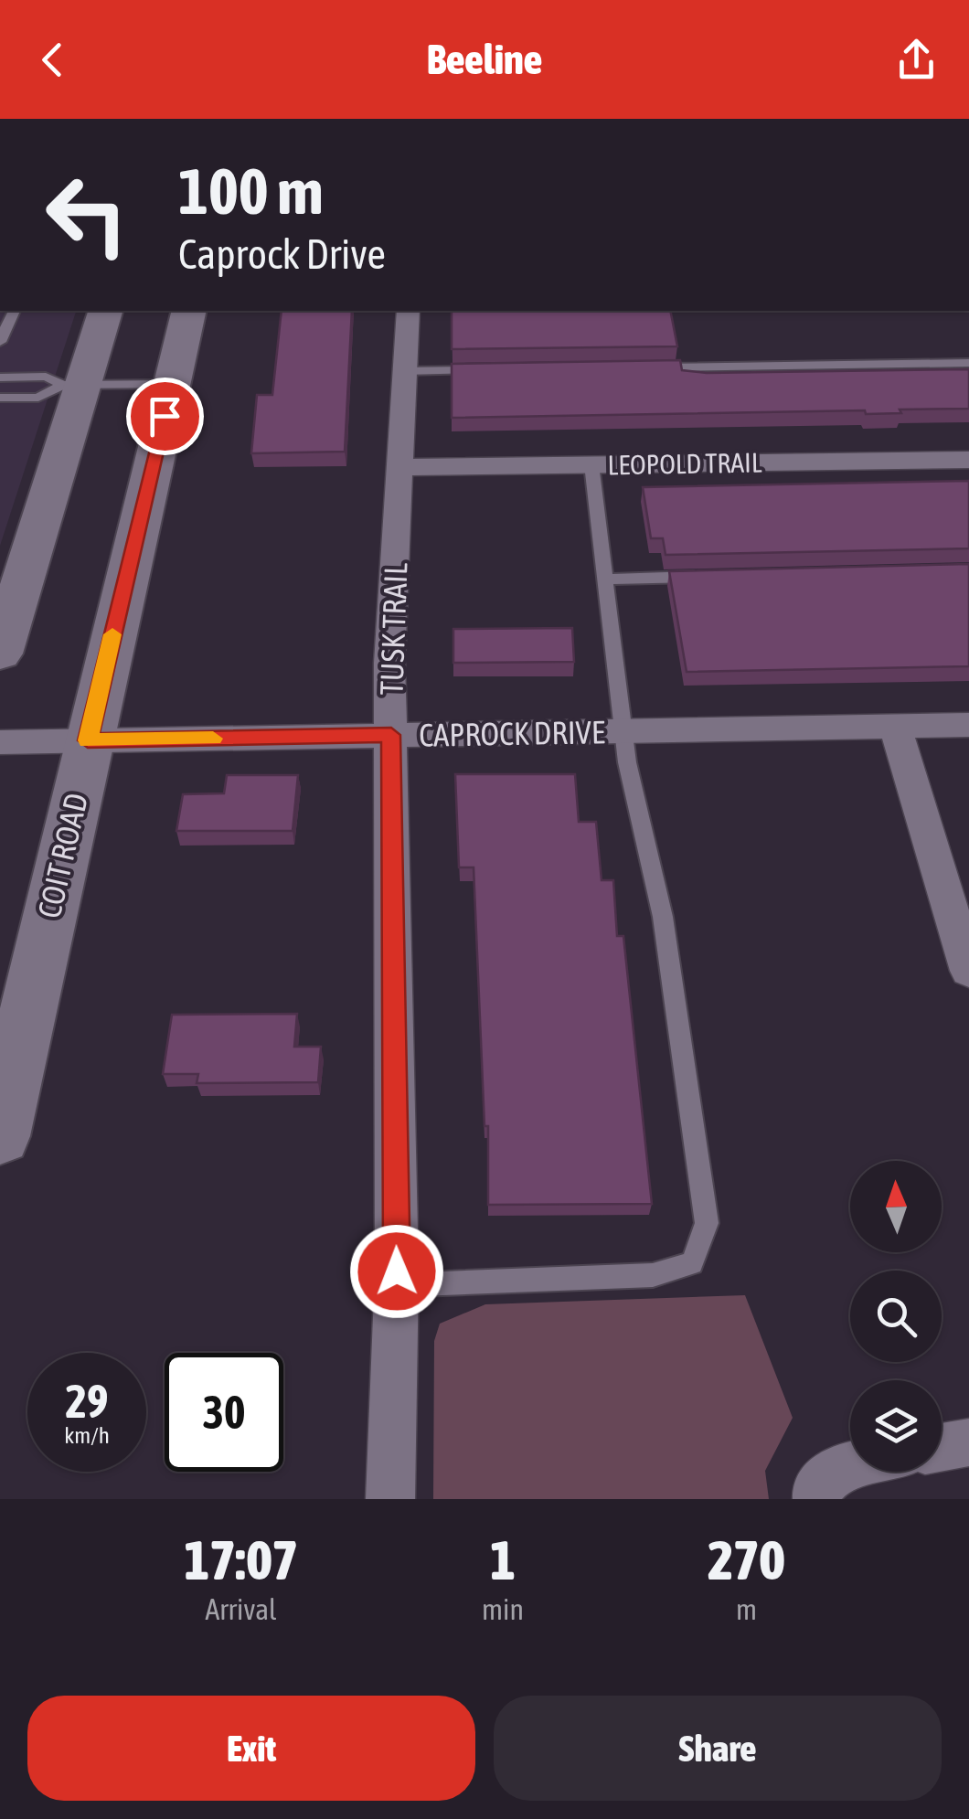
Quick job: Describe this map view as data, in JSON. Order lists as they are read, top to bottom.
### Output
{
  "streets": {
    "main road": ["COIT ROAD"],
    "street": ["LEOPOLD TRAIL", "TUSK TRAIL", "CAPROCK DRIVE"]
  },
  "crossings": [
    ["LEOPOLD TRAIL", "TUSK TRAIL"],
    ["TUSK TRAIL", "CAPROCK DRIVE"],
    ["CAPROCK DRIVE", "COIT ROAD"]
  ],
  "north": "top",
  "page": {
    "header": "Beeline",
    "turn": ["100 m", "Caprock Drive"],
    "speed": "29 km/h",
    "limit": "30",
    "eta": [
      "17:07",
      "Arrival",
      "1",
      "min",
      "270",
      "m"
    ],
    "buttons": ["Exit", "Share"]
  }
}
